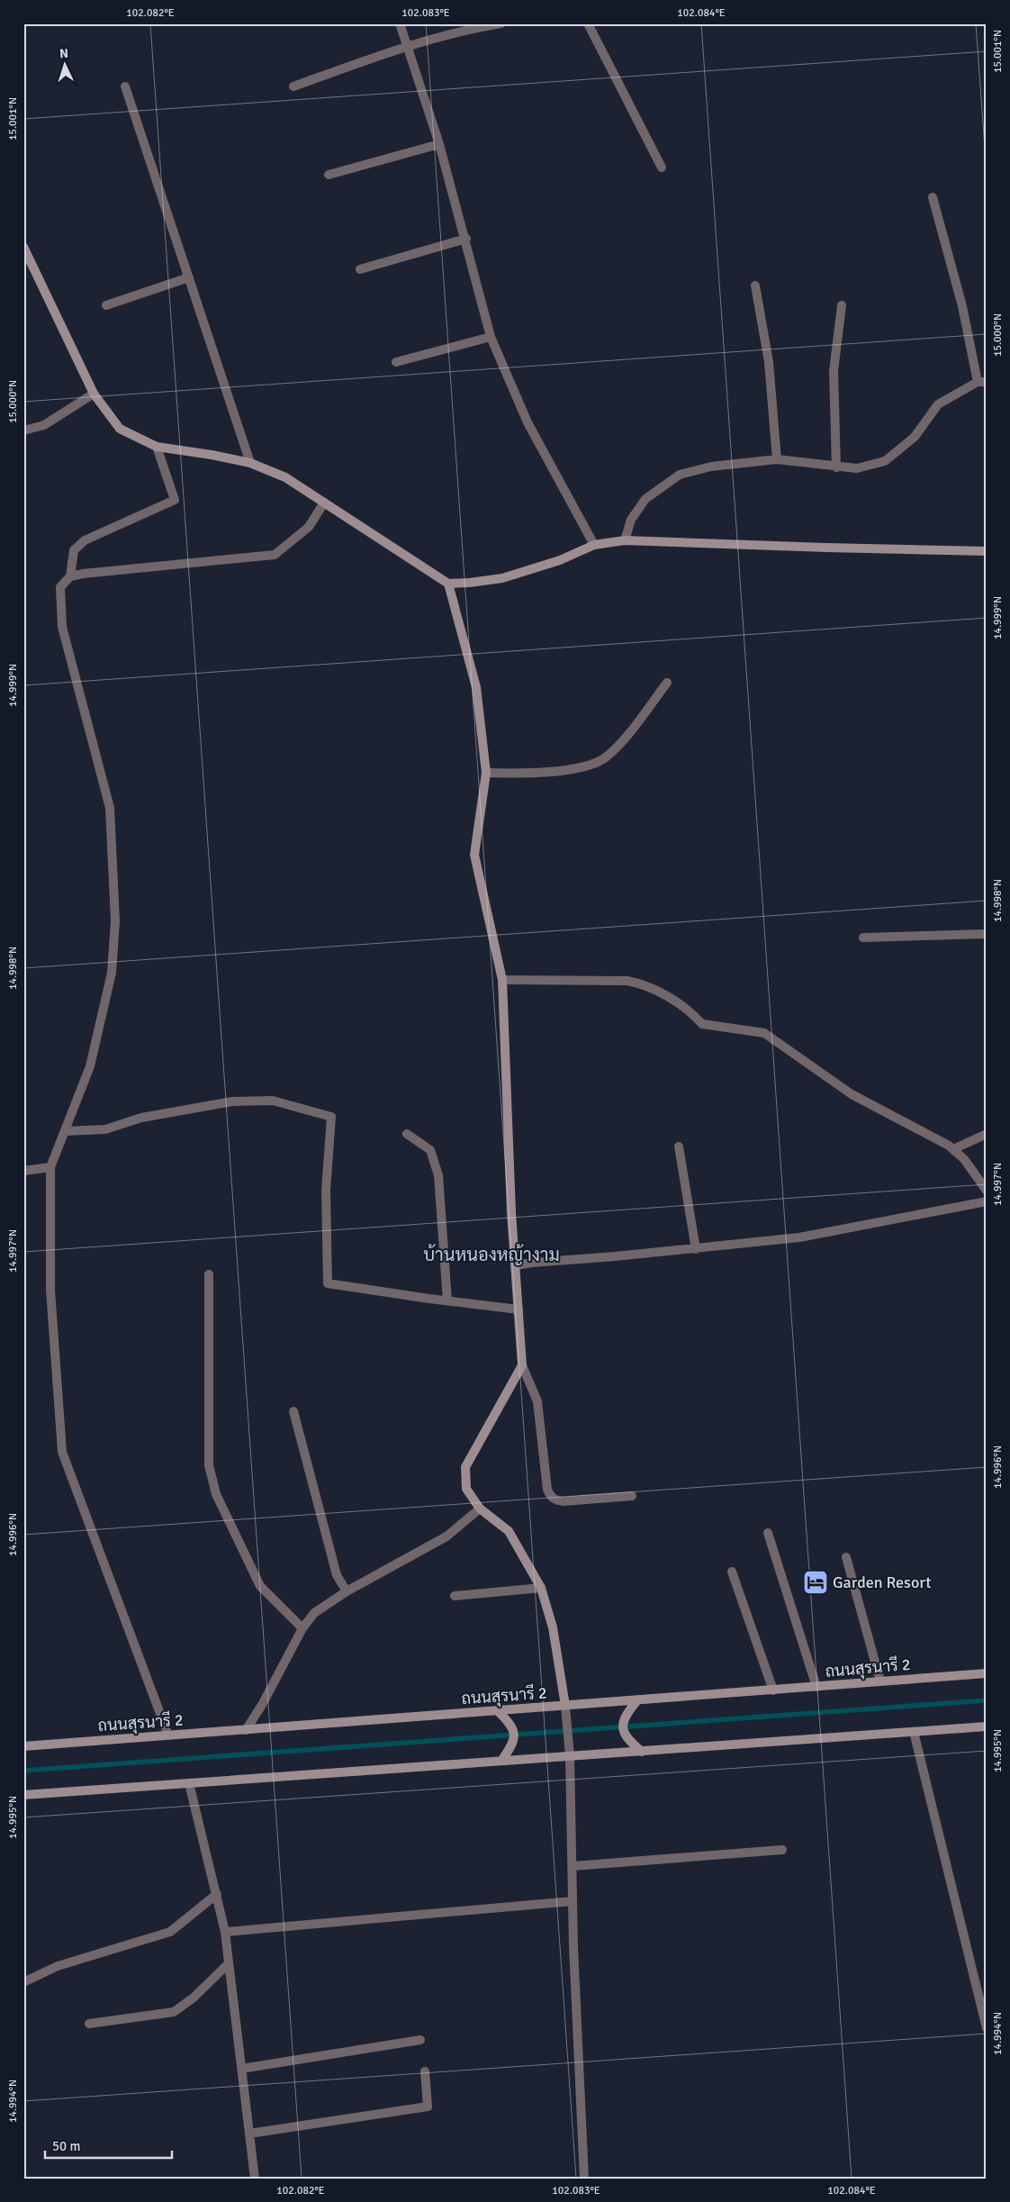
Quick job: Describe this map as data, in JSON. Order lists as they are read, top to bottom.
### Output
{
  "streets": {
    "street": ["ถนนสุรนารี 2"]
  },
  "districts": ["บ้านหนองหญ้างาม"],
  "places": {
    "hotel": ["Garden Resort"]
  },
  "scale_bar": "50 m",
  "north": "top",
  "coordinates": [
    "102.082°E",
    "102.083°E",
    "102.084°E",
    "15.001°N",
    "15.000°N",
    "14.999°N",
    "14.998°N",
    "14.997°N",
    "14.996°N",
    "14.995°N",
    "14.994°N"
  ]
}
